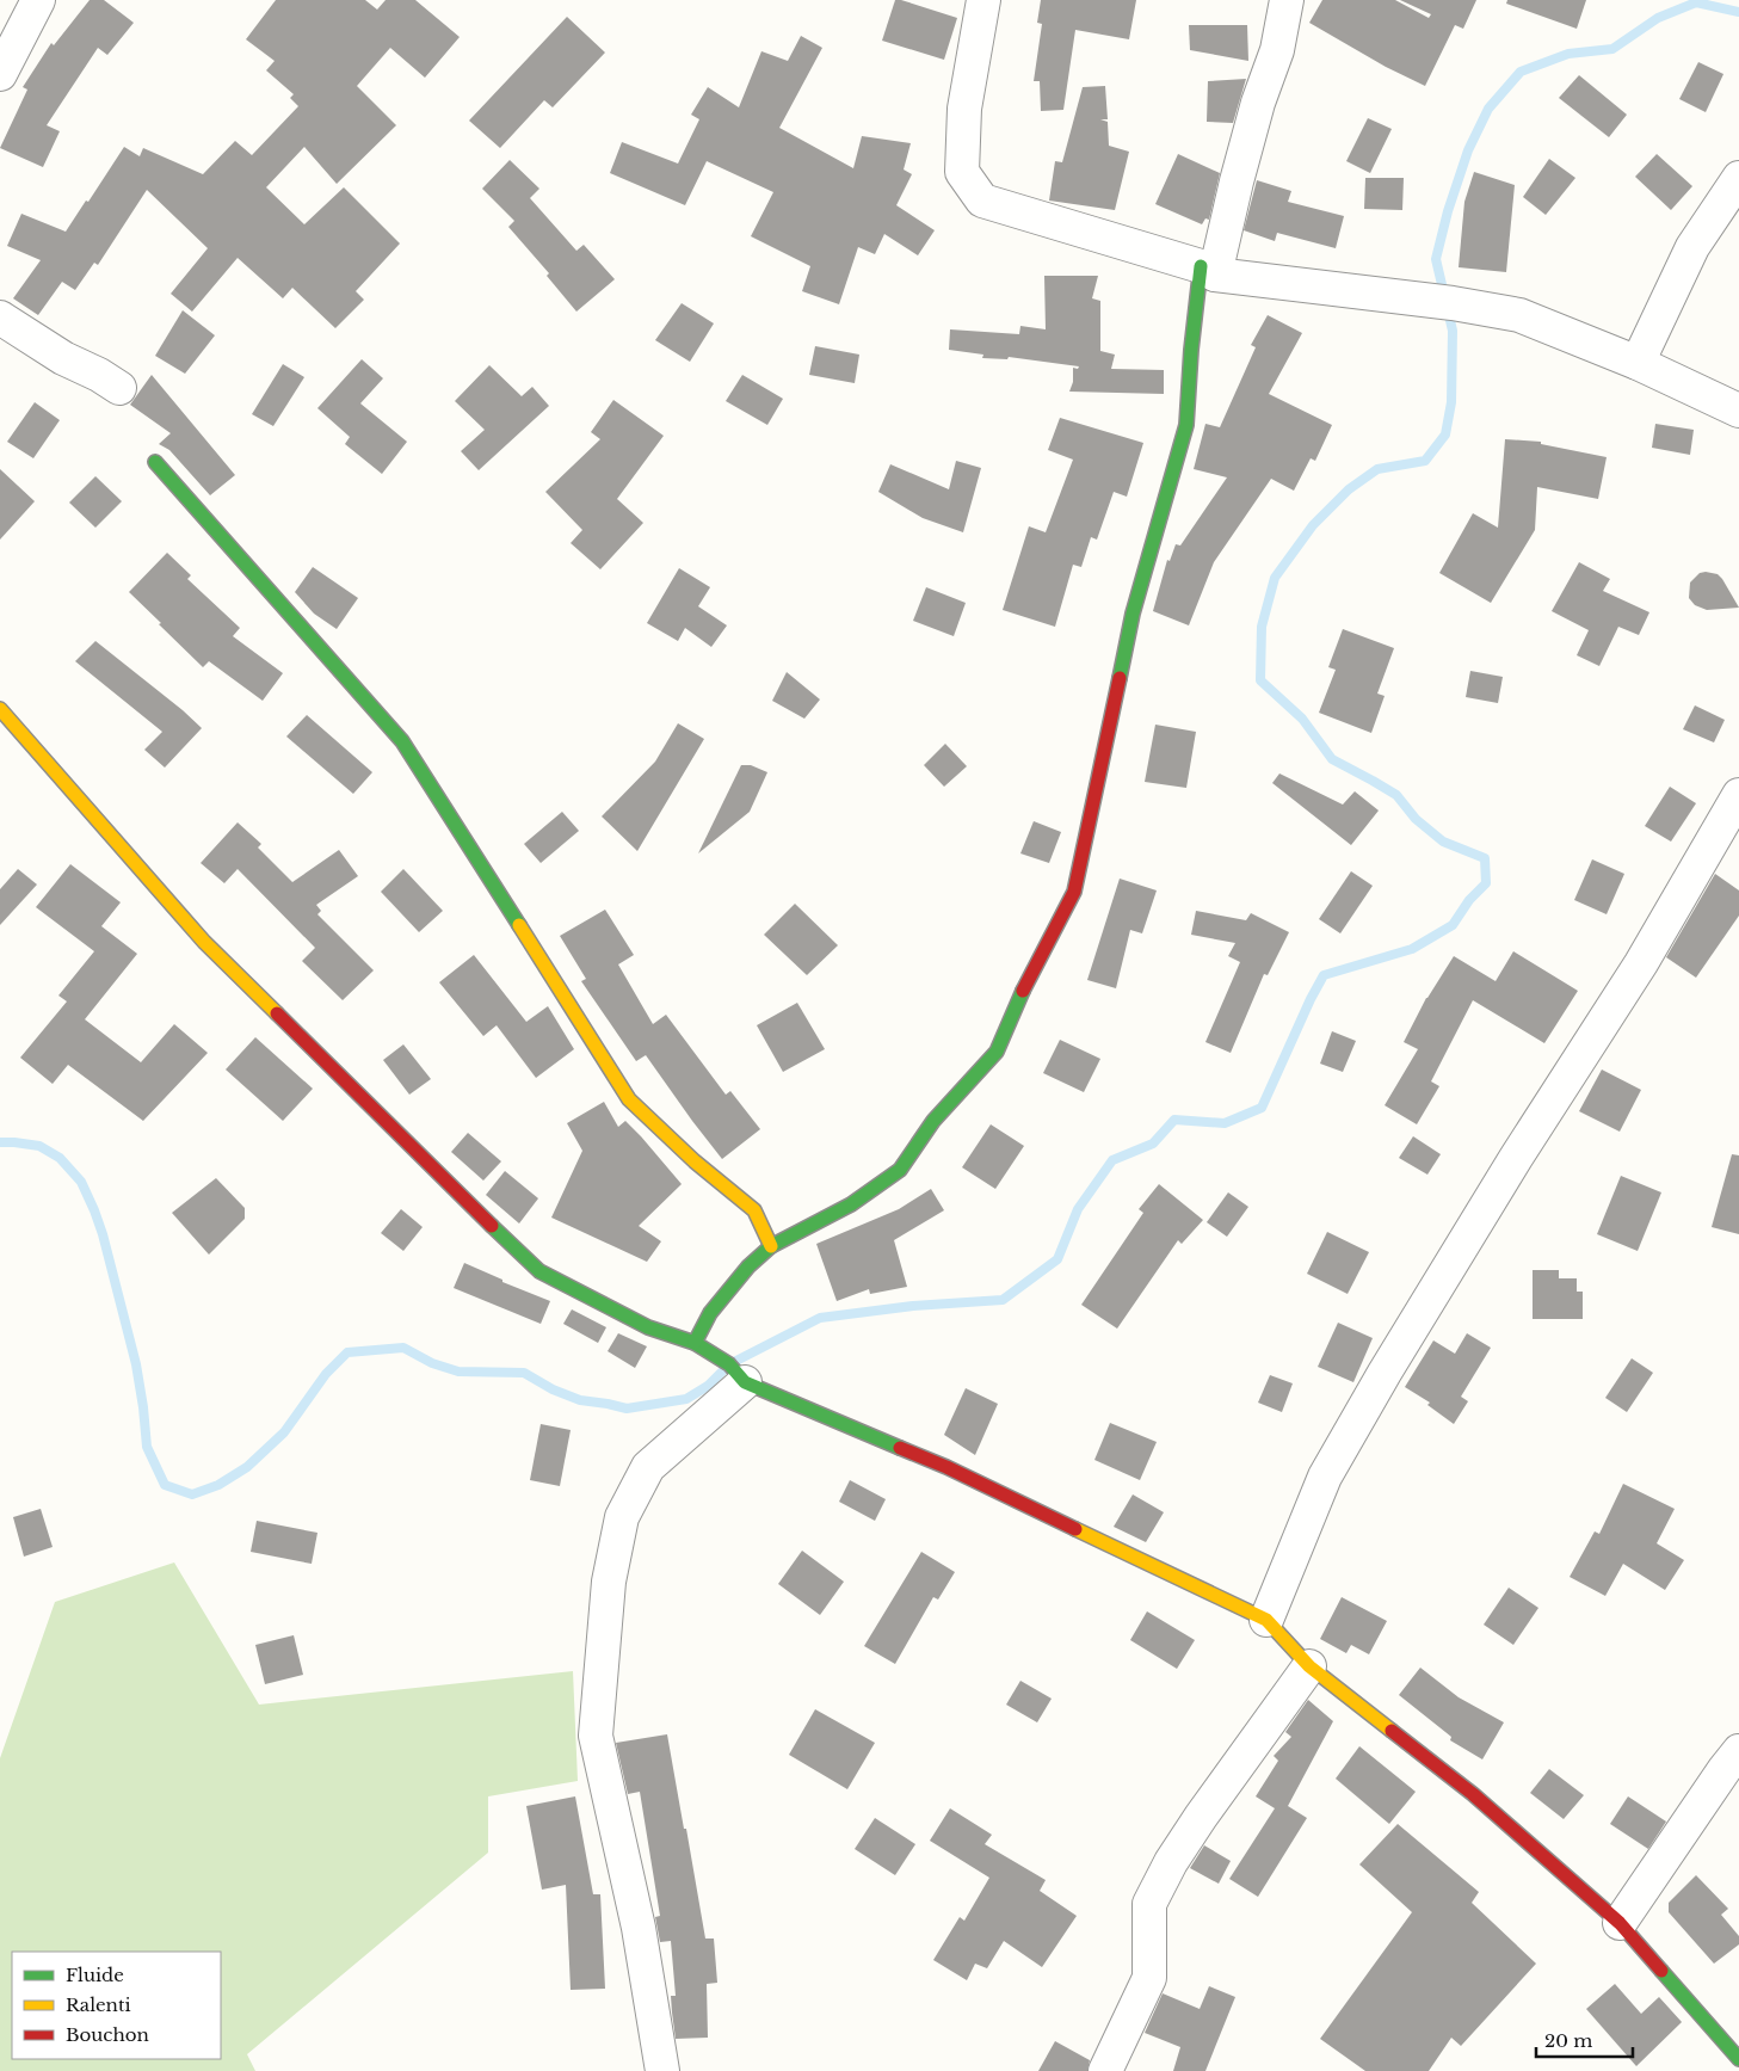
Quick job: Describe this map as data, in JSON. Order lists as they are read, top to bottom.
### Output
{
  "legend": ["Fluide", "Ralenti", "Bouchon"],
  "scale_bar": "20 m"
}
